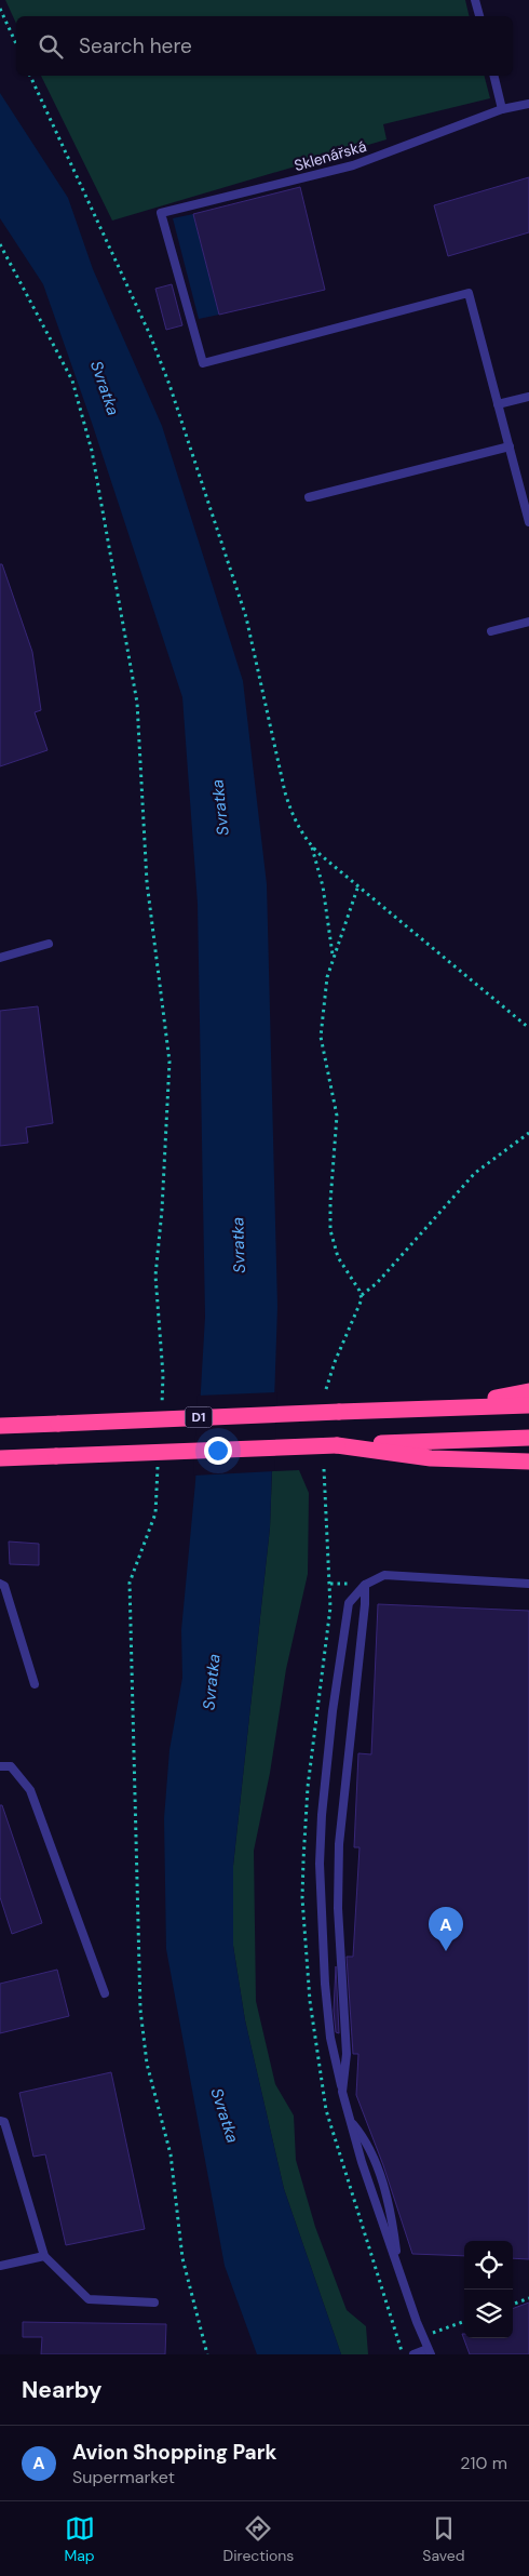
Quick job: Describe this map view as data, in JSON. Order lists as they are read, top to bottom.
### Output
{
  "streets": {
    "highway": ["D1"],
    "lane": ["Sklenářská"]
  },
  "water": ["Svratka"],
  "page": {
    "search": "Search here",
    "pins": "A",
    "heading": "Nearby",
    "list": [
      {
        "mark": "A",
        "name": "Avion Shopping Park",
        "note": "Supermarket",
        "value": "210 m"
      }
    ],
    "nav": ["Map", "Directions", "Saved"]
  }
}
